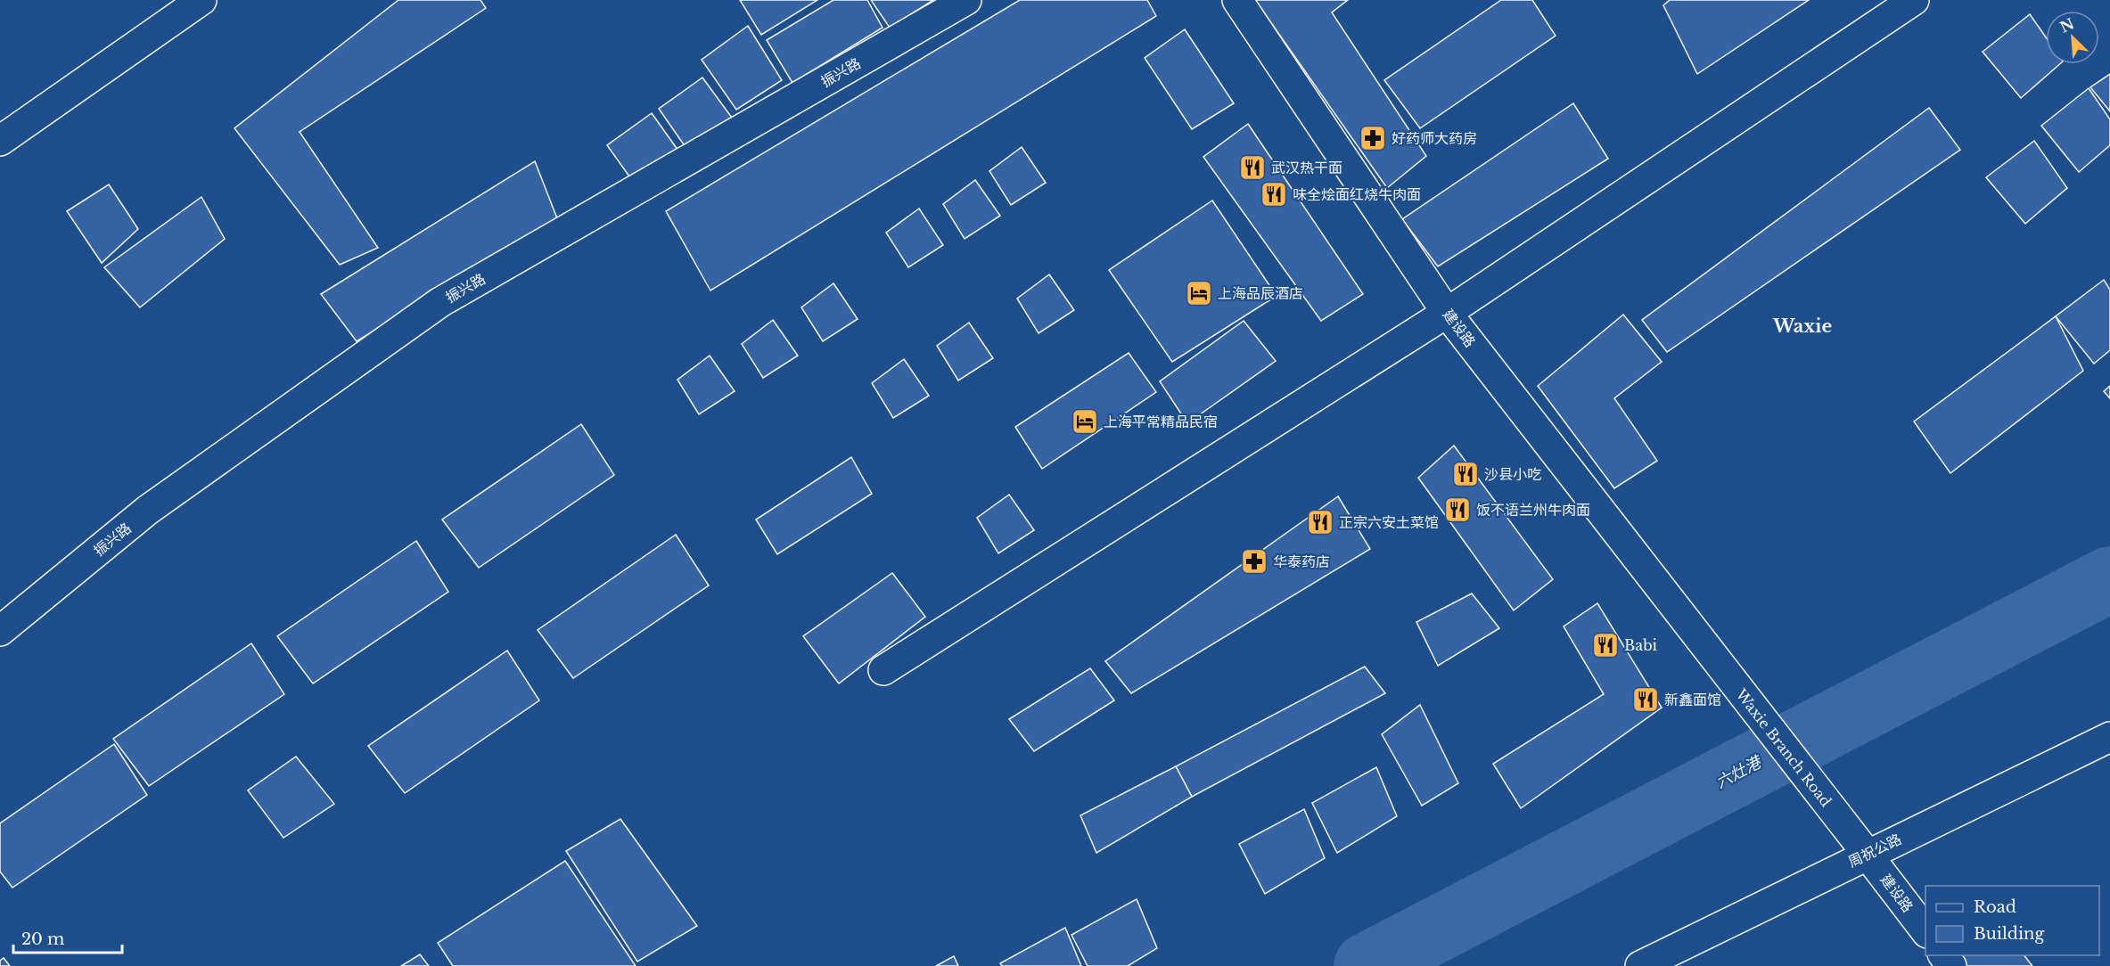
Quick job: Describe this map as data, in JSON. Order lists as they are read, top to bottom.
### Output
{
  "streets": {
    "street": [
      "振兴路",
      "建设路",
      "Waxie Branch Road",
      "周祝公路"
    ]
  },
  "crossings": [
    ["建设路", "Waxie Branch Road"],
    ["建设路", "周祝公路"],
    ["Waxie Branch Road", "周祝公路"]
  ],
  "districts": ["Waxie"],
  "water": ["六灶港"],
  "places": {
    "pharmacy": ["好药师大药房", "华泰药店"],
    "restaurant": [
      "武汉热干面",
      "味全烩面红烧牛肉面",
      "沙县小吃",
      "饭不语兰州牛肉面",
      "正宗六安土菜馆",
      "Babi",
      "新鑫面馆"
    ],
    "hotel": ["上海品辰酒店", "上海平常精品民宿"]
  },
  "legend": ["Road", "Building"],
  "scale_bar": "20 m",
  "north": "top left"
}
